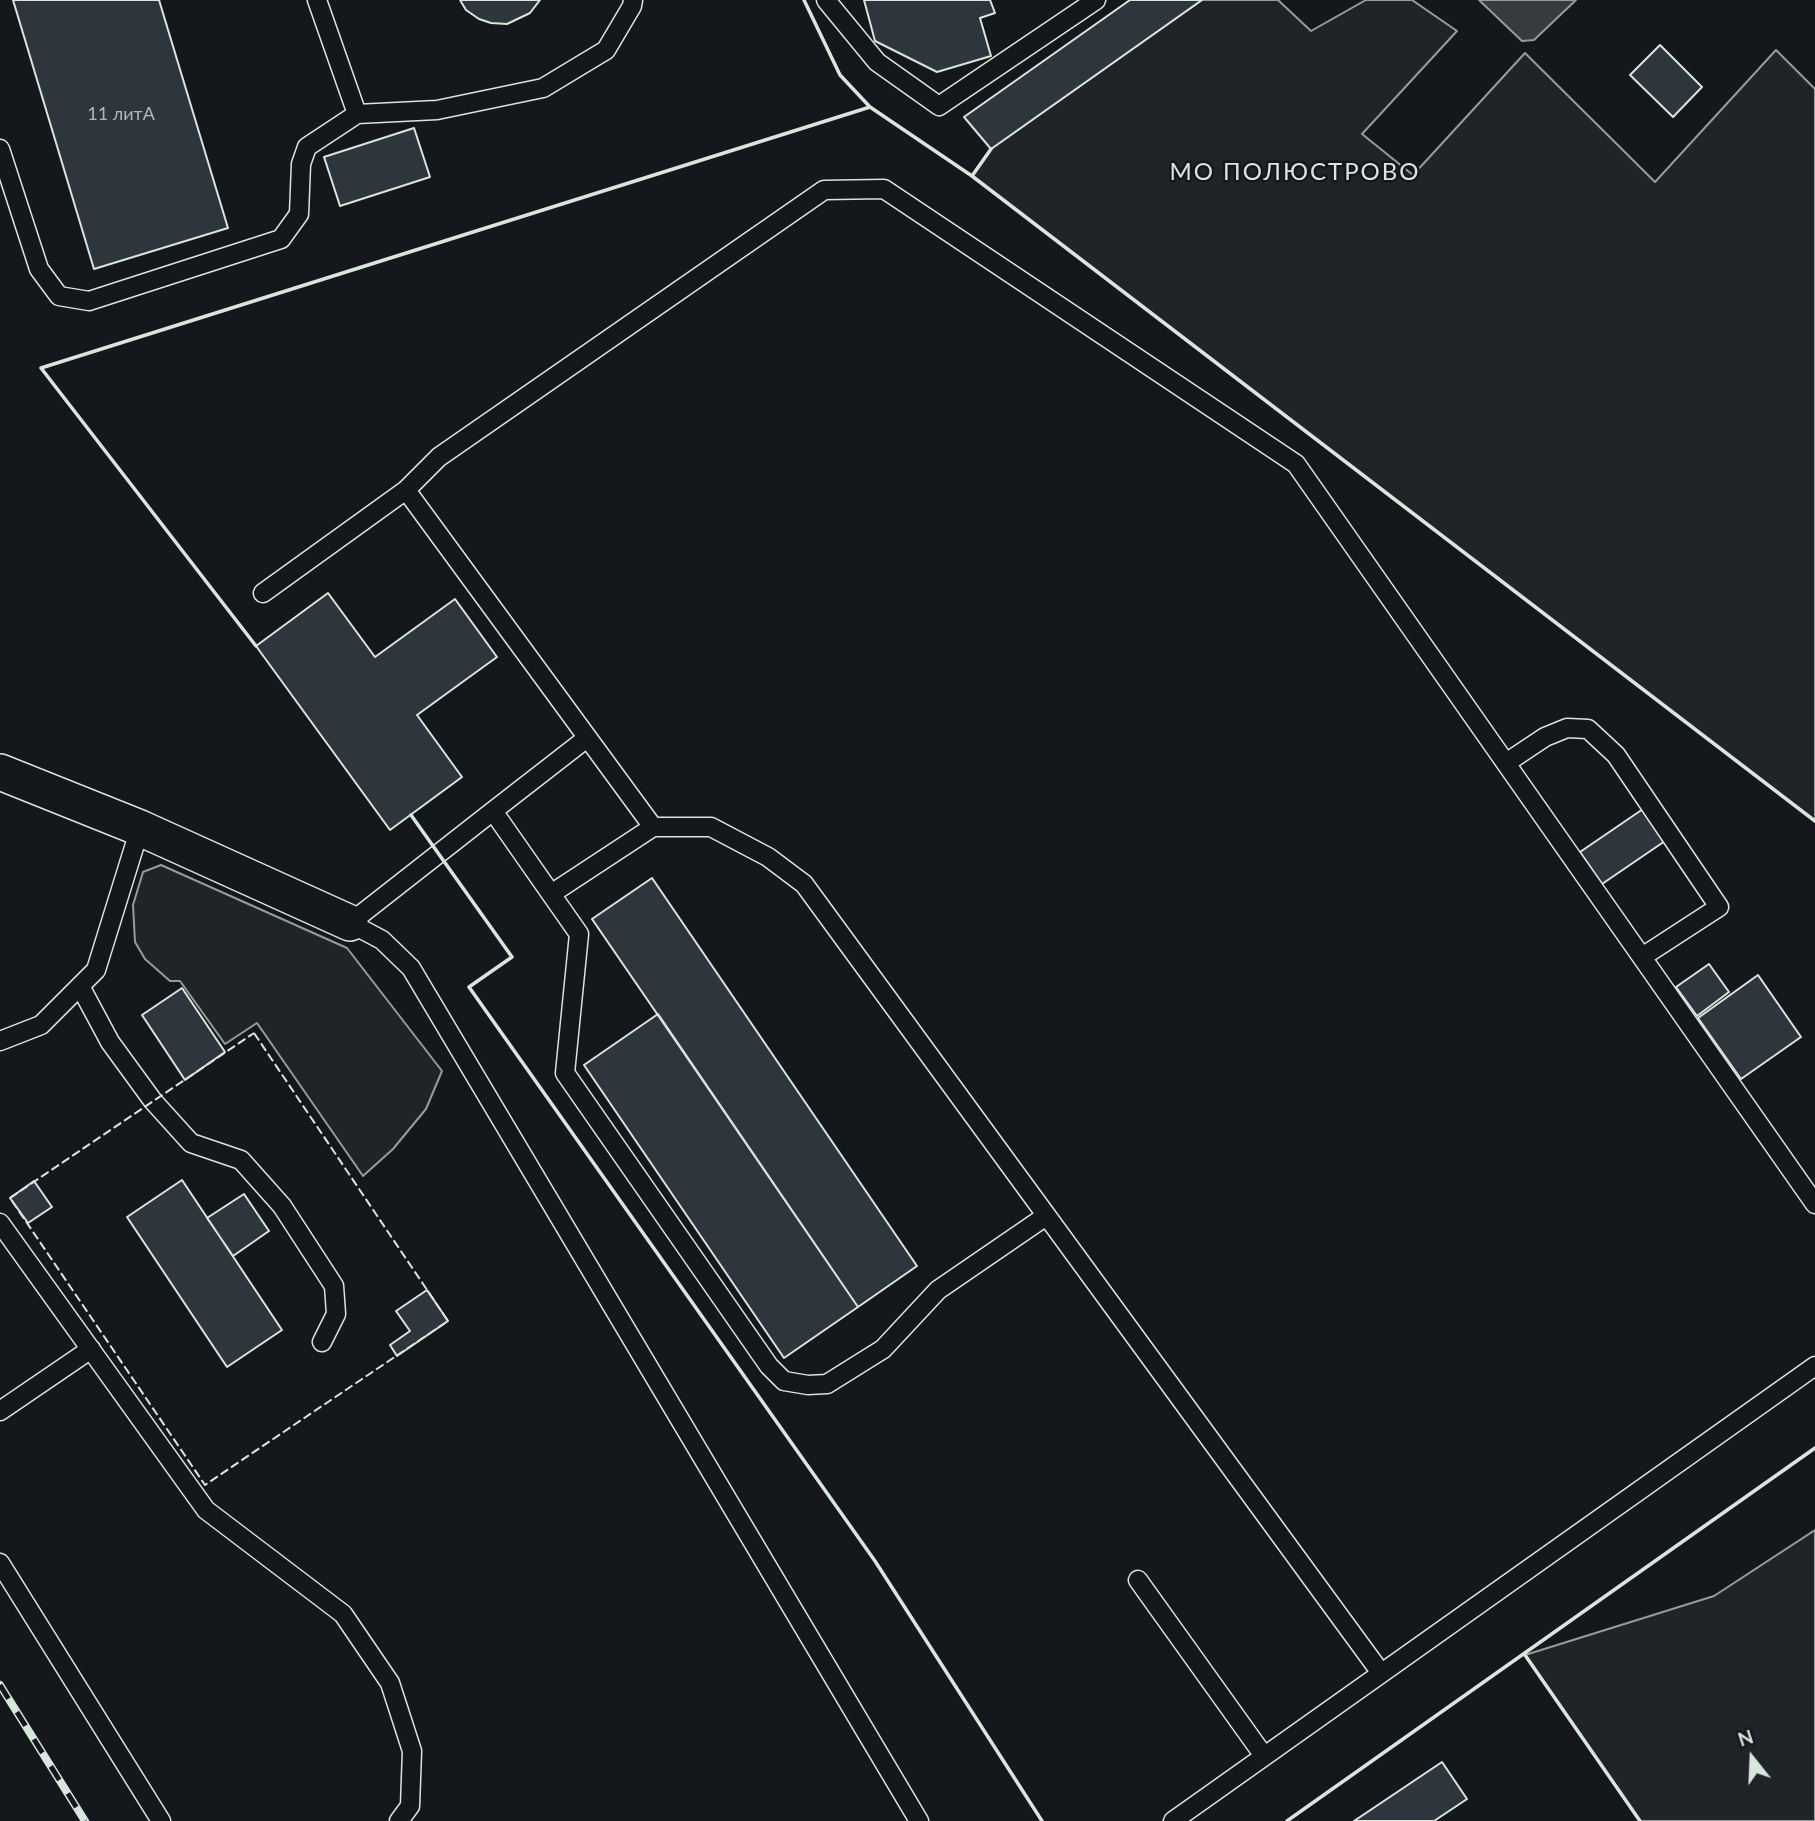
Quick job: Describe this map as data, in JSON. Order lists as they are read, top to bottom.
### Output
{
  "districts": ["МО ПОЛЮСТРОВО"],
  "house_numbers": ["11 литА"],
  "north": "top"
}
